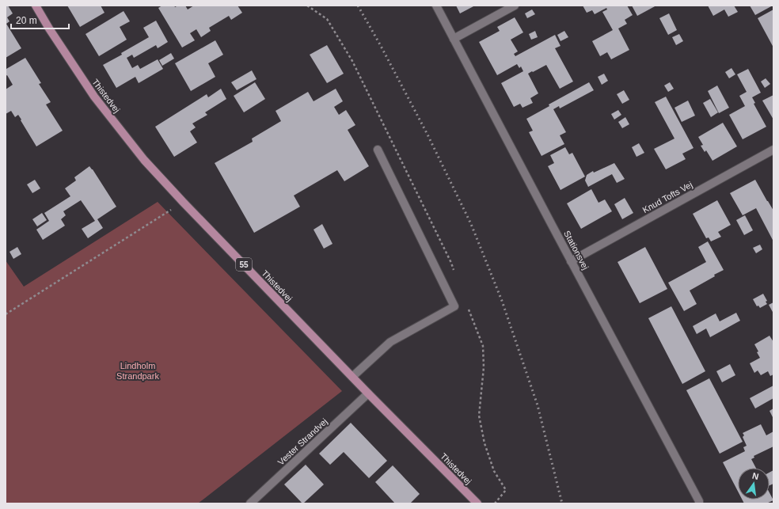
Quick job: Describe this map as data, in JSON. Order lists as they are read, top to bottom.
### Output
{
  "streets": {
    "main road": ["Thistedvej", "55"],
    "street": ["Knud Tofts Vej", "Stationsvej", "Vester Strandvej"]
  },
  "crossings": [
    ["Thistedvej", "Vester Strandvej"],
    ["Knud Tofts Vej", "Stationsvej"]
  ],
  "parks": ["Lindholm Strandpark"],
  "scale_bar": "20 m",
  "north": "top"
}
